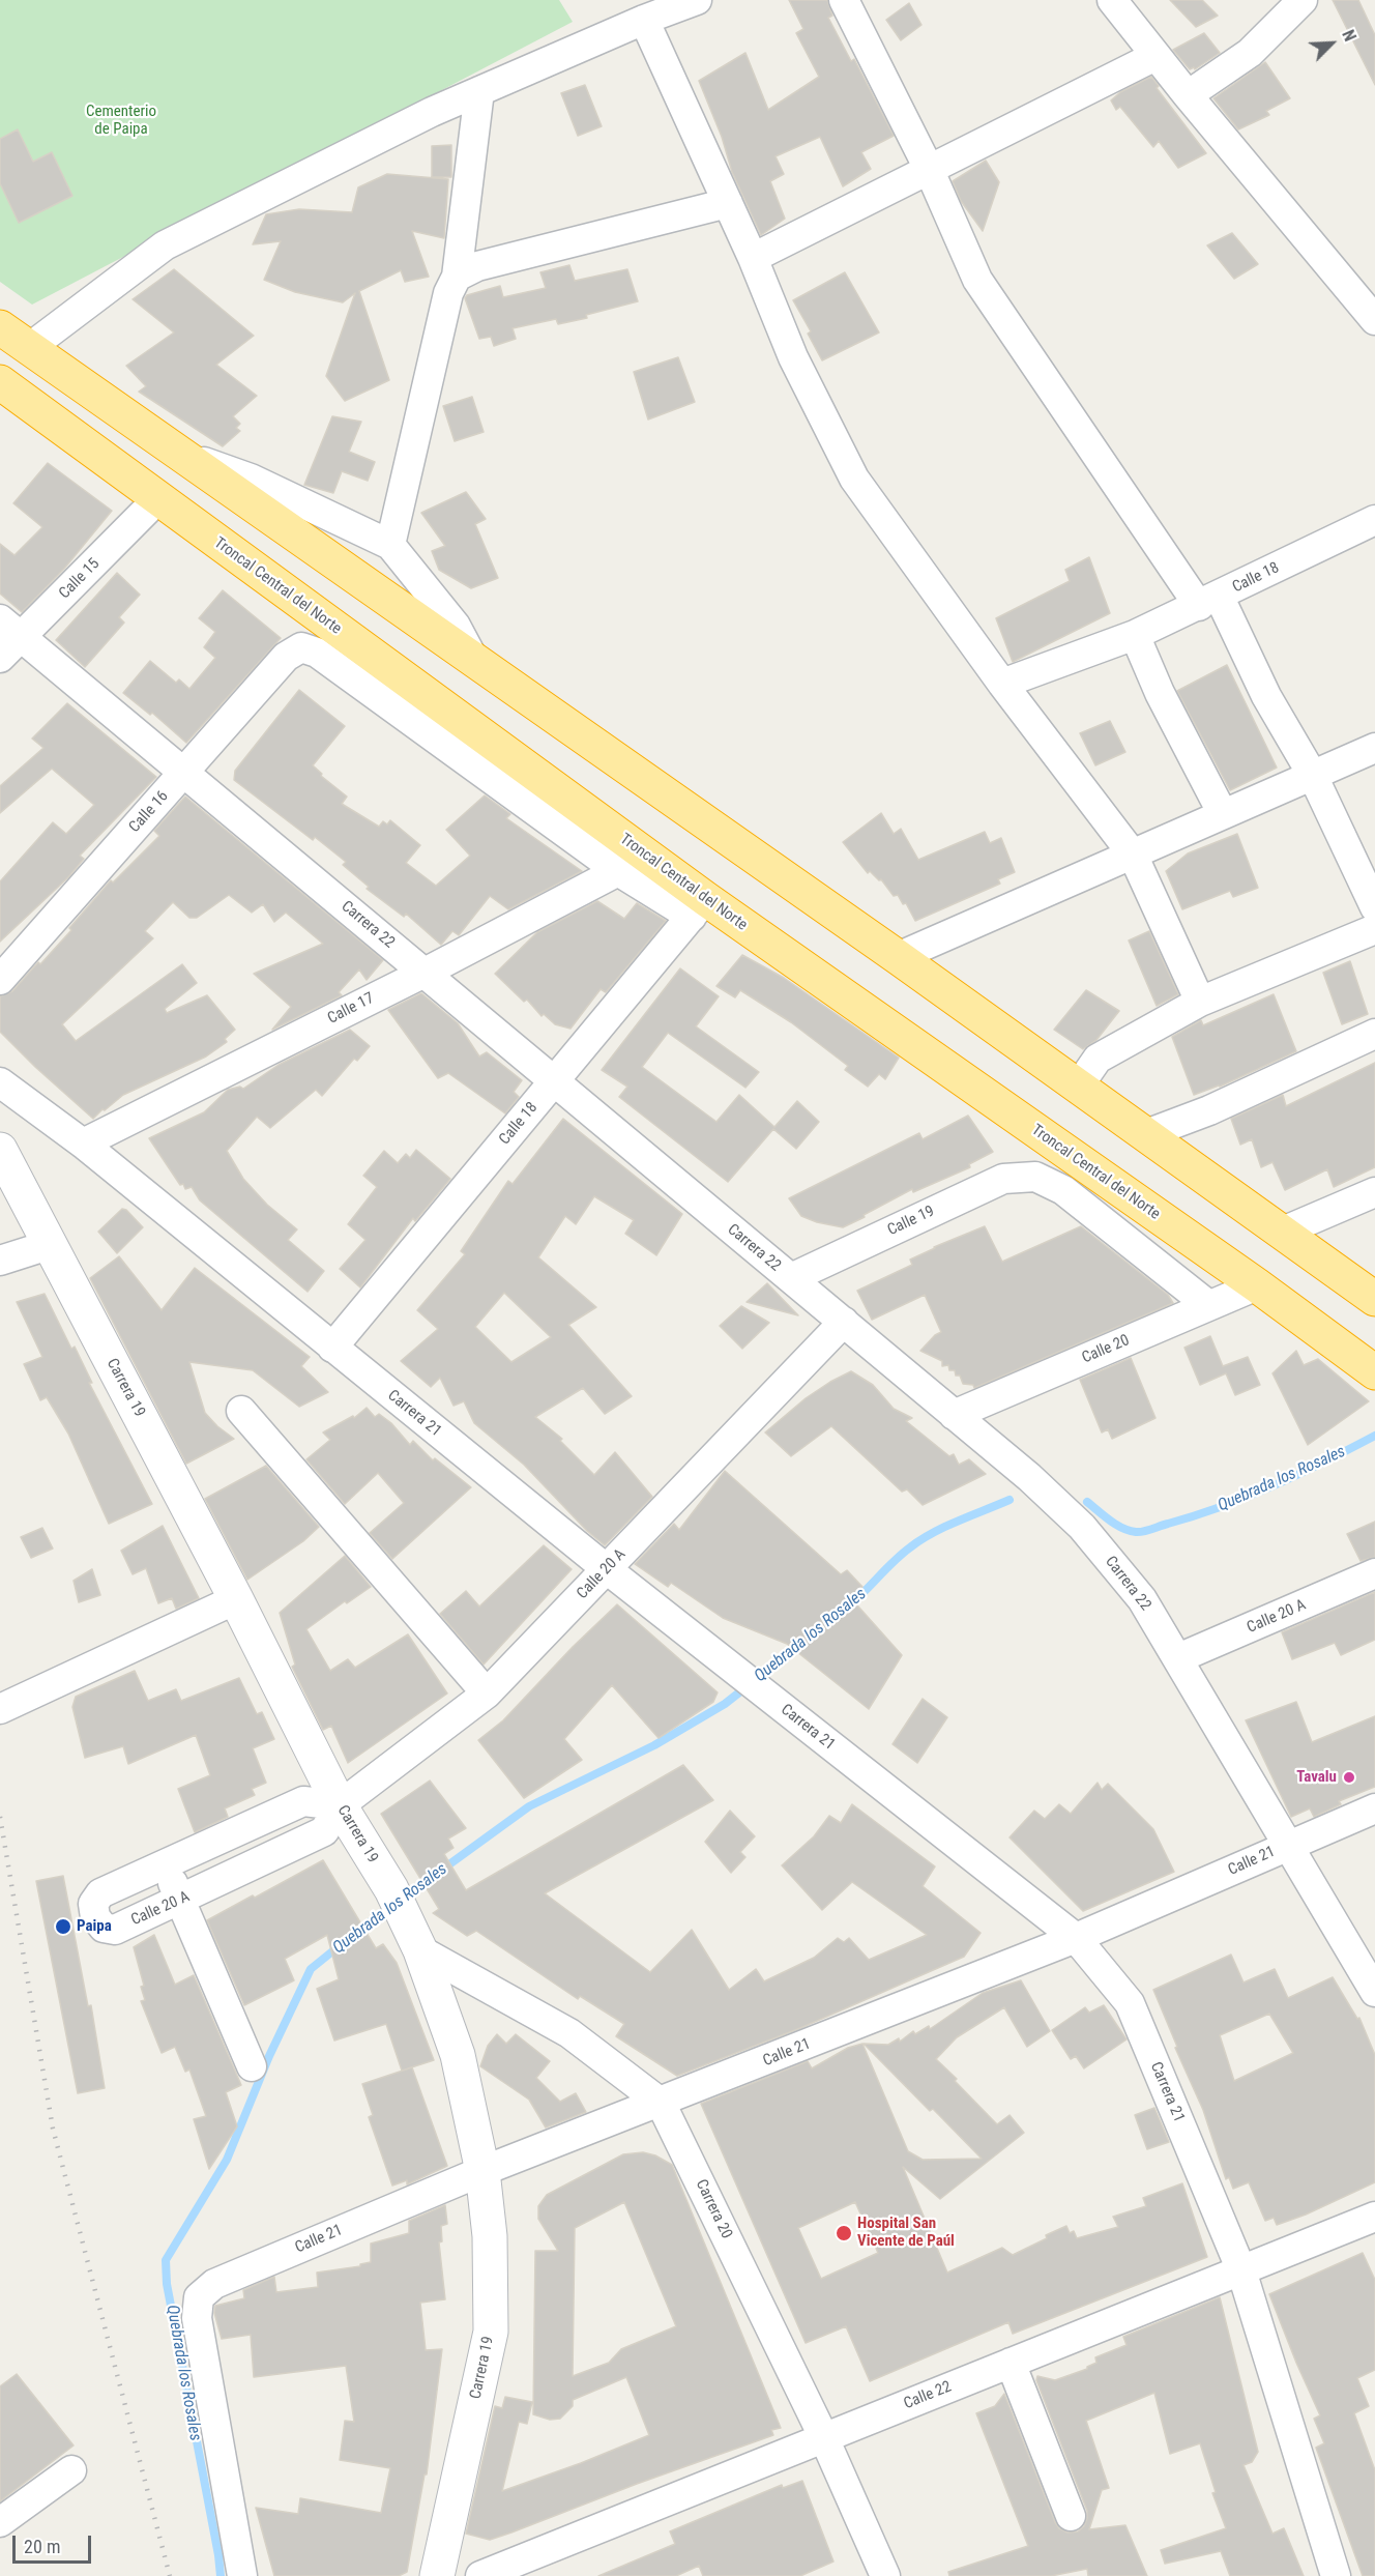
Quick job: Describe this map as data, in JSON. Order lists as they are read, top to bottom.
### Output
{
  "streets": {
    "highway": ["Troncal Central del Norte"],
    "street": [
      "Calle 18",
      "Calle 15",
      "Calle 16",
      "Carrera 22",
      "Calle 17",
      "Calle 19",
      "Calle 20",
      "Carrera 19",
      "Carrera 21",
      "Calle 20 A",
      "Calle 21",
      "Carrera 20",
      "Calle 22"
    ]
  },
  "crossings": [
    ["Calle 18", "Troncal Central del Norte"],
    ["Calle 18", "Carrera 22"],
    ["Calle 18", "Carrera 21"],
    ["Calle 15", "Troncal Central del Norte"],
    ["Calle 15", "Carrera 22"],
    ["Troncal Central del Norte", "Calle 20"],
    ["Calle 16", "Carrera 22"],
    ["Calle 16", "Calle 17"],
    ["Carrera 22", "Calle 17"],
    ["Carrera 22", "Calle 19"],
    ["Carrera 22", "Calle 20"],
    ["Carrera 22", "Calle 20 A"],
    ["Carrera 22", "Calle 21"],
    ["Calle 17", "Carrera 21"],
    ["Calle 19", "Calle 20"],
    ["Carrera 19", "Calle 20 A"],
    ["Carrera 19", "Calle 21"],
    ["Carrera 19", "Carrera 20"],
    ["Carrera 21", "Calle 20 A"],
    ["Carrera 21", "Calle 21"],
    ["Carrera 21", "Calle 22"],
    ["Calle 21", "Carrera 20"],
    ["Carrera 20", "Calle 22"]
  ],
  "water": ["Quebrada los Rosales"],
  "parks": ["Cementerio de Paipa"],
  "places": ["Tavalu", "Paipa", "Hospital San Vicente de Paúl"],
  "scale_bar": "20 m",
  "north": "top right"
}
